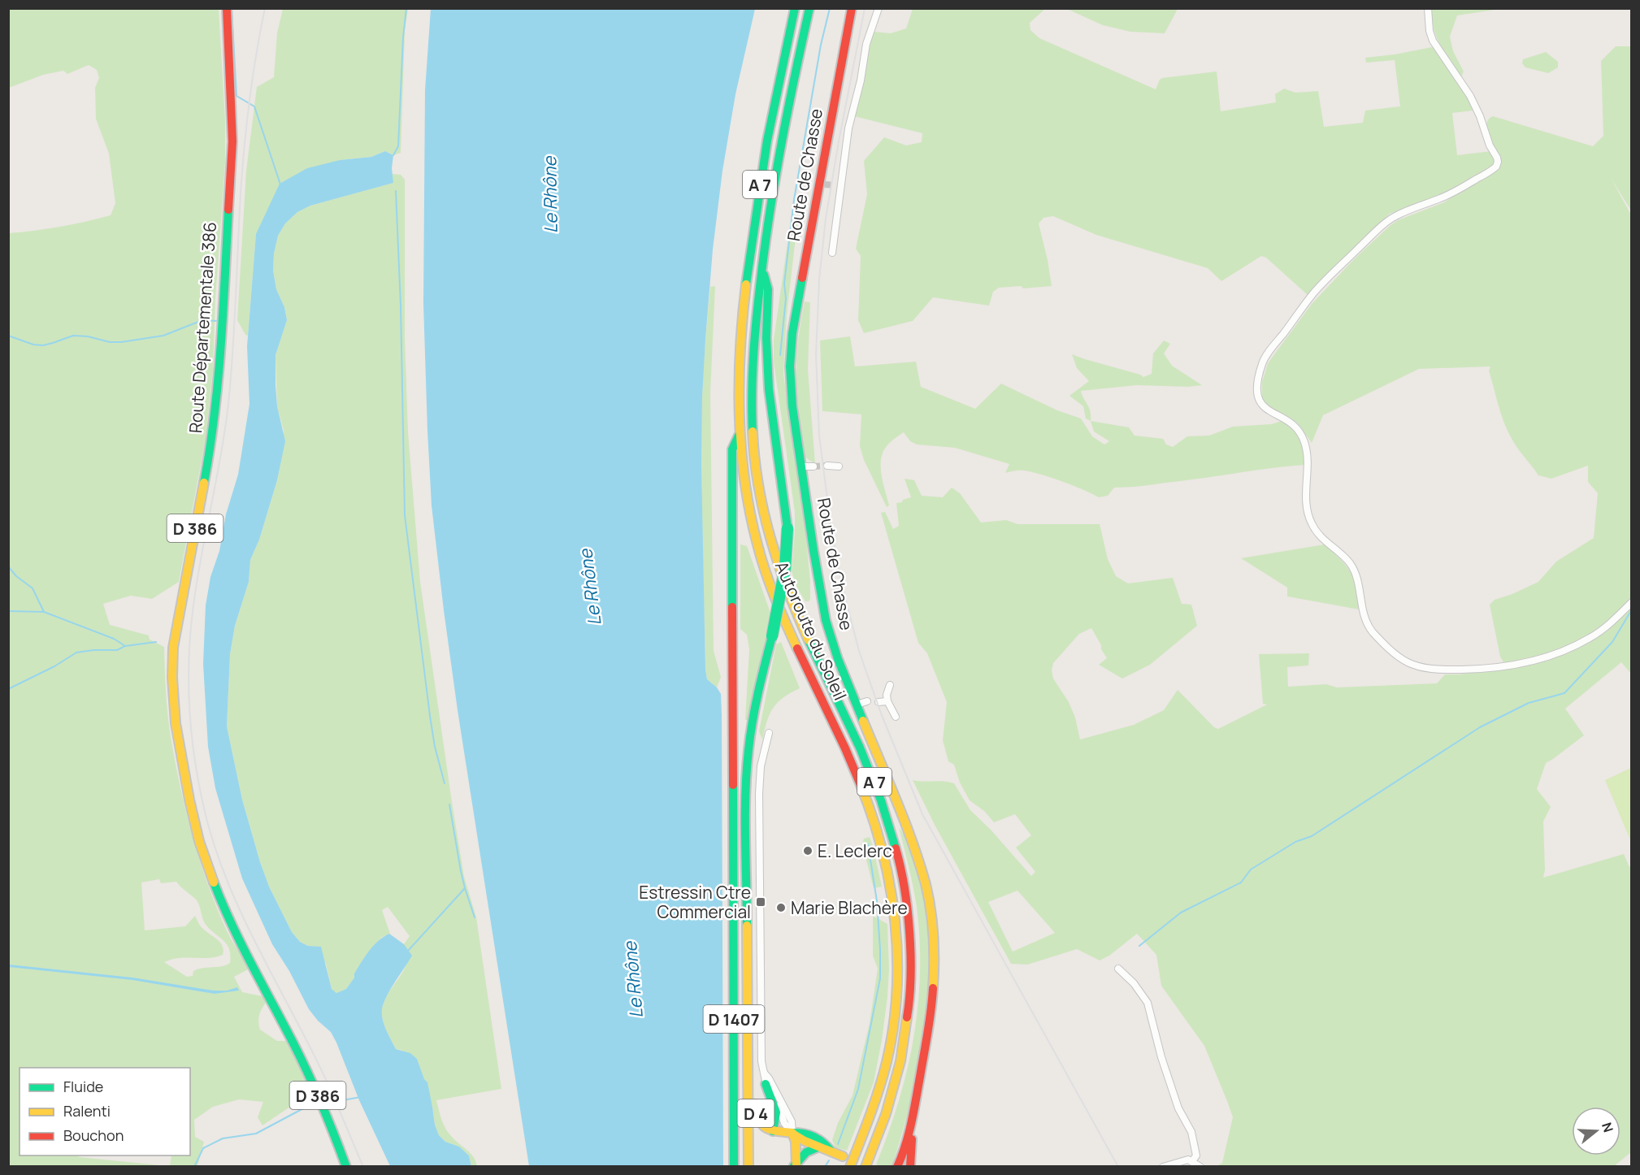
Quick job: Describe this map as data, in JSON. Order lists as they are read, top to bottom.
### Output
{
  "streets": {
    "main road": [
      "Route de Chasse",
      "A 7",
      "Route Départementale 386",
      "D 386",
      "Autoroute du Soleil",
      "D 1407",
      "D 4"
    ]
  },
  "crossings": [
    ["Autoroute du Soleil", "D 1407"],
    ["D 1407", "D 4"]
  ],
  "water": ["Le Rhône"],
  "places": {
    "other": ["E. Leclerc", "Marie Blachère"],
    "transit": ["Estressin Ctre Commercial"]
  },
  "legend": ["Fluide", "Ralenti", "Bouchon"],
  "north": "right"
}
